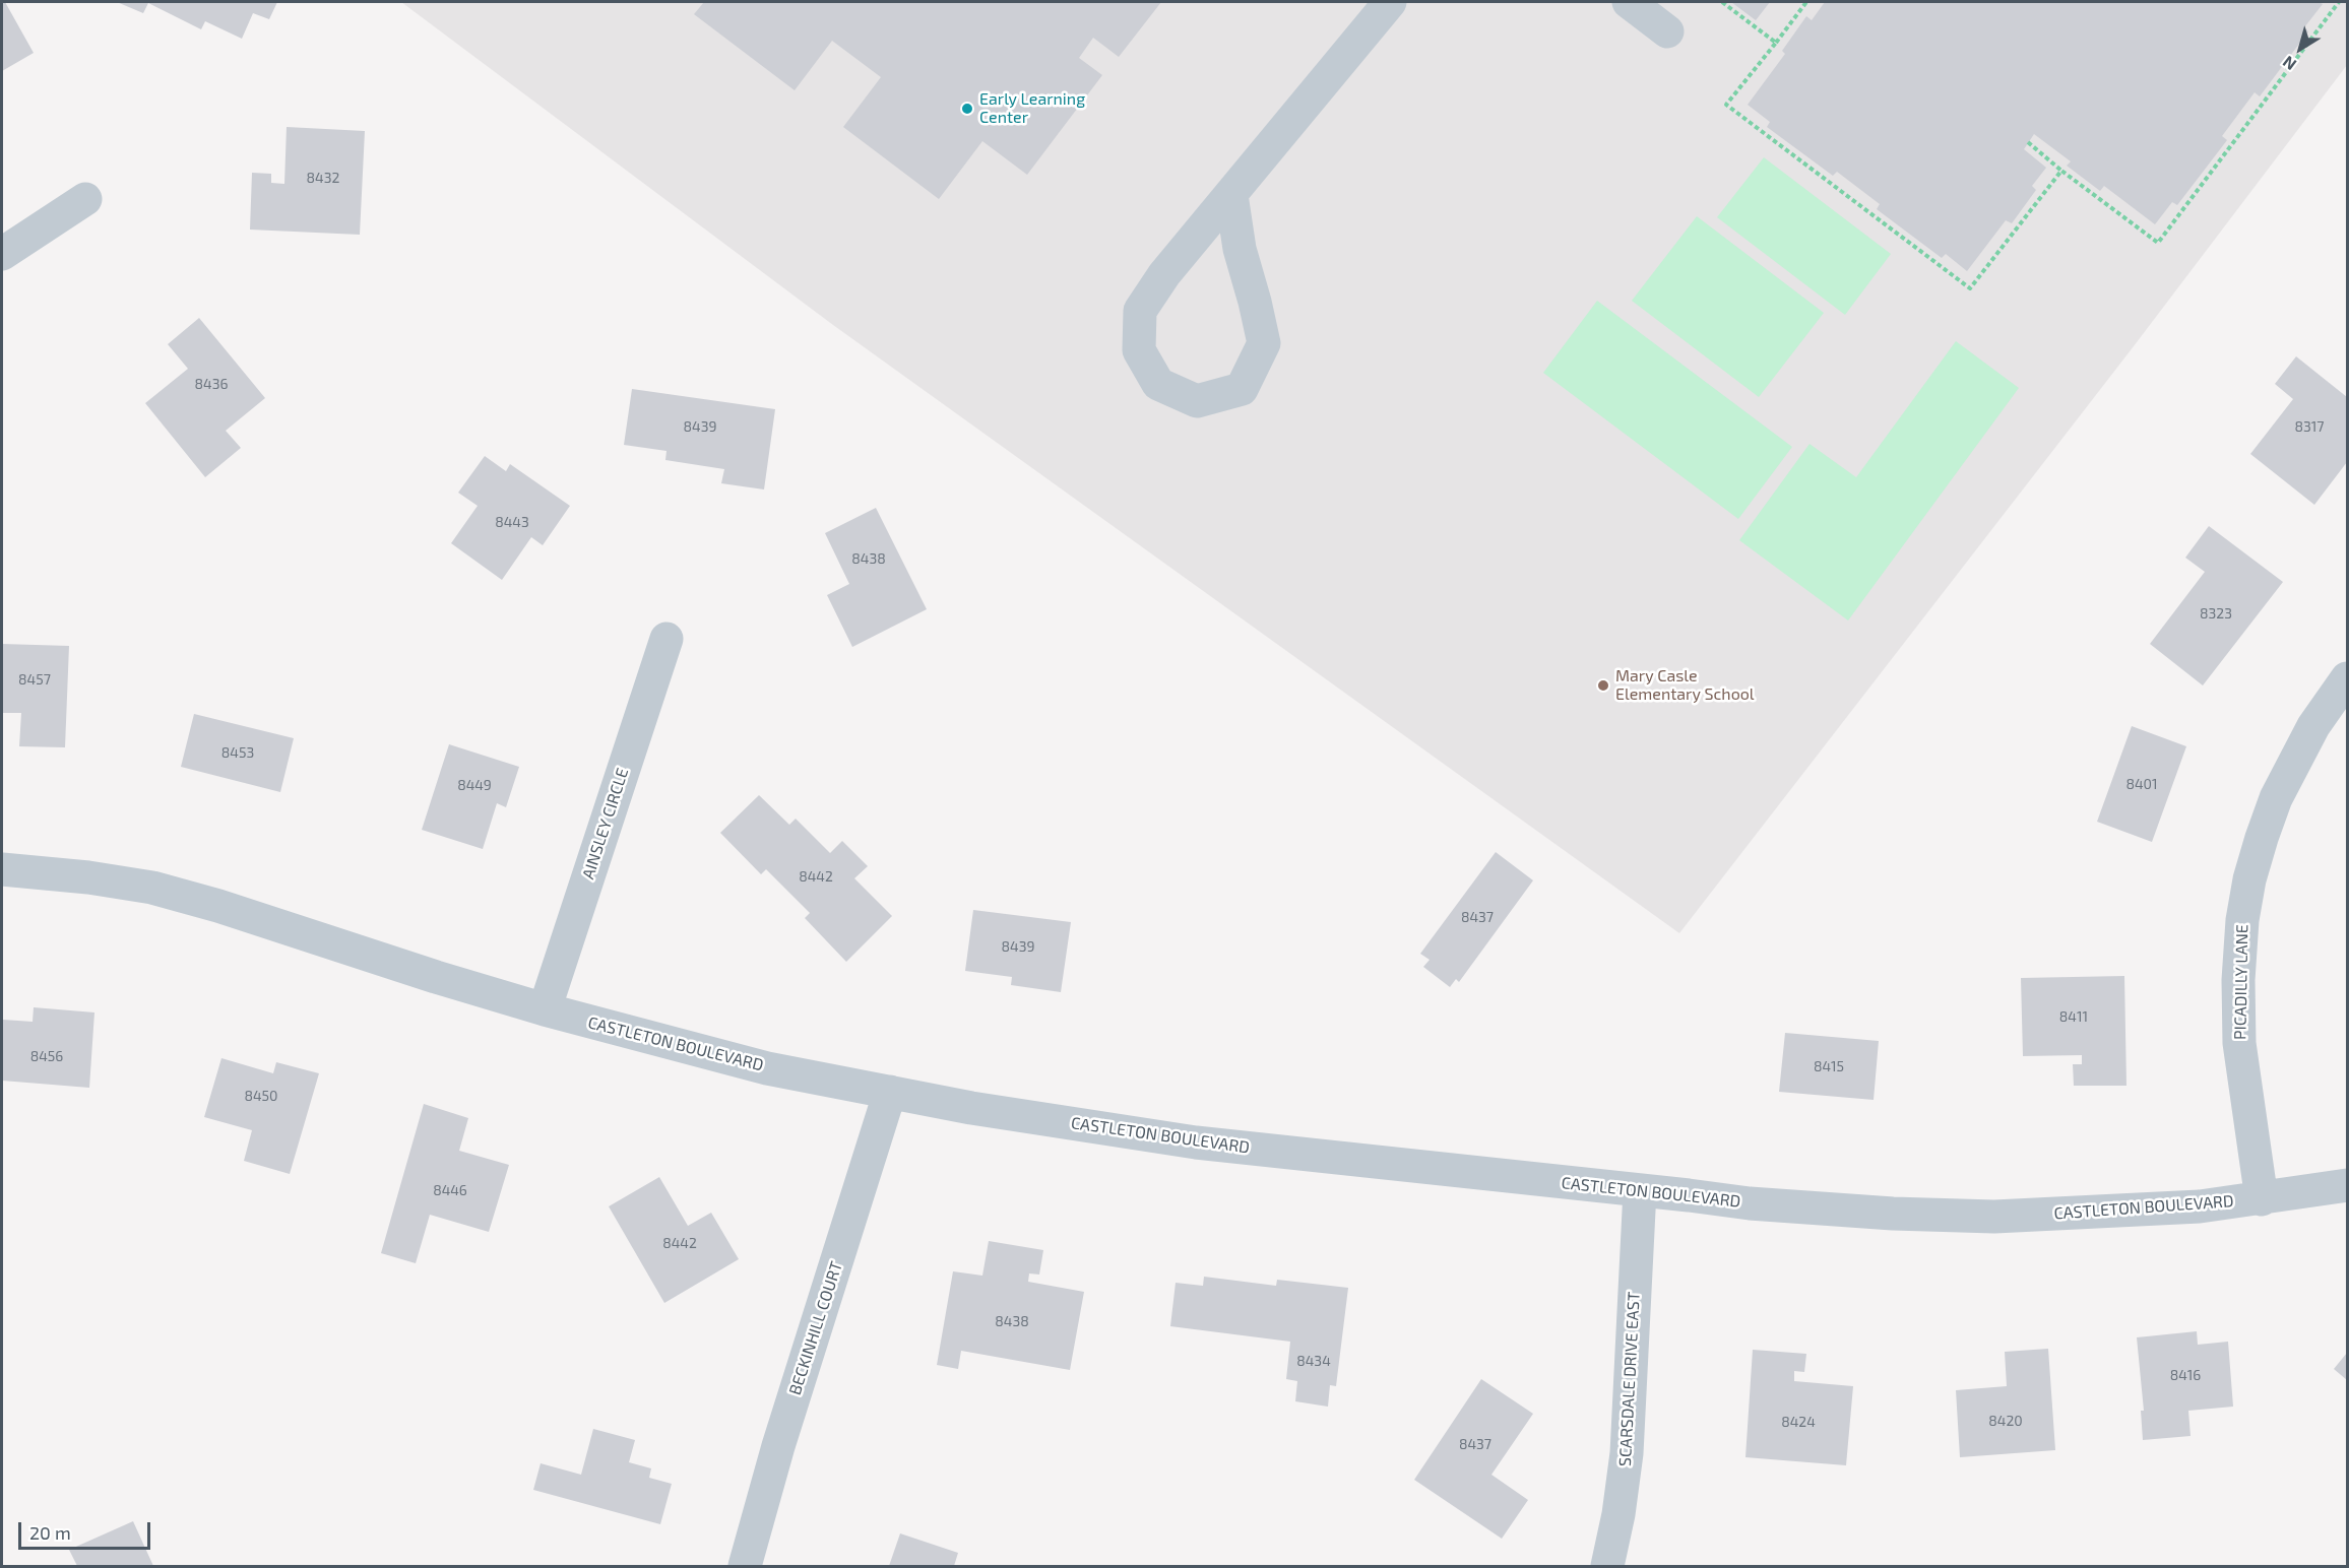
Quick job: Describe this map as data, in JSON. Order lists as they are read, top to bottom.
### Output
{
  "streets": {
    "street": [
      "AINSLEY CIRCLE",
      "PICADILLY LANE",
      "CASTLETON BOULEVARD",
      "BECKINHILL COURT",
      "SCARSDALE DRIVE EAST"
    ]
  },
  "crossings": [
    ["AINSLEY CIRCLE", "CASTLETON BOULEVARD"],
    ["PICADILLY LANE", "CASTLETON BOULEVARD"],
    ["CASTLETON BOULEVARD", "BECKINHILL COURT"],
    ["CASTLETON BOULEVARD", "SCARSDALE DRIVE EAST"]
  ],
  "places": ["Early Learning Center", "Mary Casle Elementary School"],
  "house_numbers": [
    "8432",
    "8436",
    "8439",
    "8317",
    "8443",
    "8438",
    "8323",
    "8457",
    "8453",
    "8401",
    "8449",
    "8442",
    "8437",
    "8439",
    "8411",
    "8456",
    "8415",
    "8450",
    "8446",
    "8442",
    "8438",
    "8434",
    "8416",
    "8420",
    "8424",
    "8437"
  ],
  "scale_bar": "20 m",
  "north": "bottom left"
}
